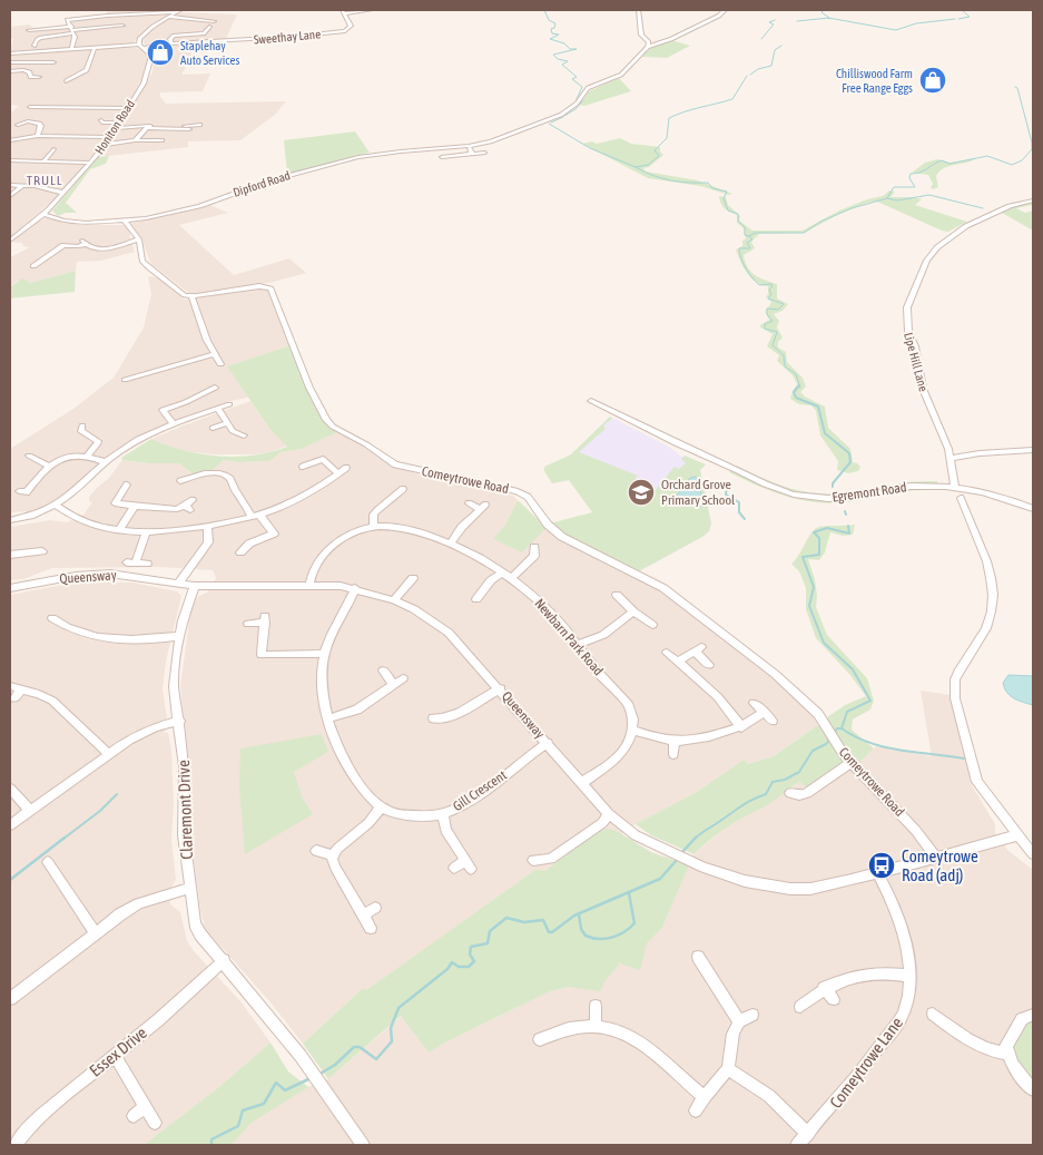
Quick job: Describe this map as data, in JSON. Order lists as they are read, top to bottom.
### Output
{
  "streets": {
    "street": [
      "Sweethay Lane",
      "Honiton Road",
      "Dipford Road",
      "Lipe Hill Lane",
      "Comeytrowe Road",
      "Egremont Road",
      "Queensway",
      "Newbarn Park Road",
      "Gill Crescent",
      "Claremont Drive",
      "Essex Drive",
      "Comeytrowe Lane"
    ]
  },
  "crossings": [
    ["Sweethay Lane", "Honiton Road"],
    ["Honiton Road", "Dipford Road"],
    ["Lipe Hill Lane", "Egremont Road"],
    ["Comeytrowe Road", "Queensway"],
    ["Queensway", "Newbarn Park Road"],
    ["Queensway", "Gill Crescent"],
    ["Queensway", "Claremont Drive"],
    ["Queensway", "Comeytrowe Lane"],
    ["Claremont Drive", "Essex Drive"]
  ],
  "districts": ["TRULL"],
  "places": {
    "shop": ["Staplehay Auto Services", "Chilliswood Farm Free Range Eggs"],
    "school or university": ["Orchard Grove Primary School"],
    "bus stop": ["Comeytrowe Road (adj)"]
  }
}
